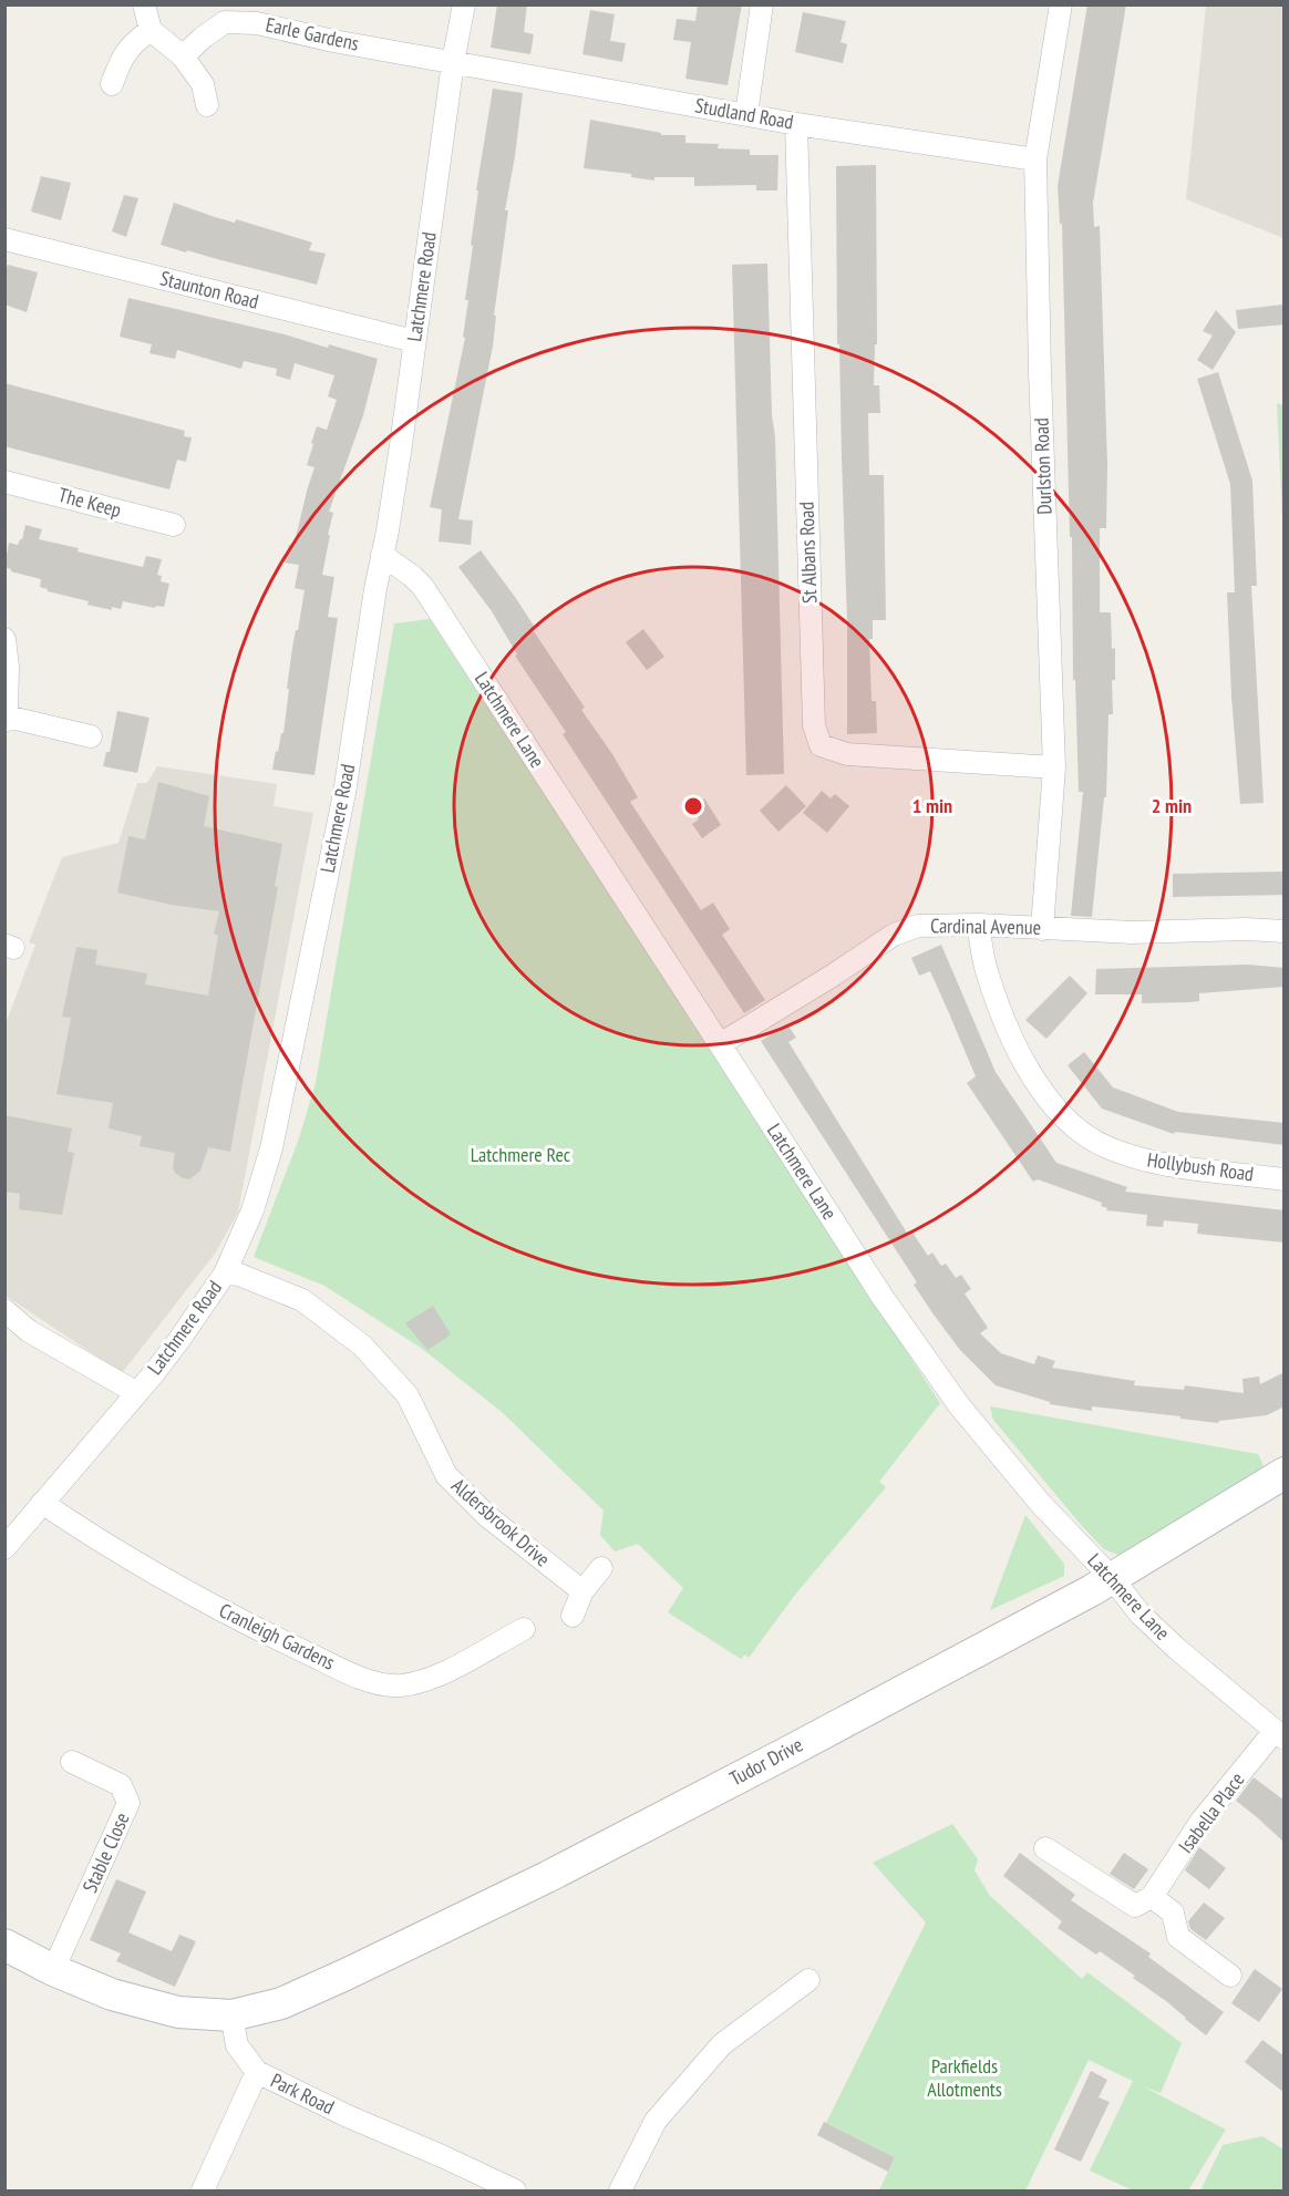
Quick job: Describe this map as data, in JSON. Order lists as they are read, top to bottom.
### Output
{
  "streets": {
    "street": [
      "Earle Gardens",
      "Studland Road",
      "Latchmere Road",
      "Staunton Road",
      "Durlston Road",
      "The Keep",
      "St Albans Road",
      "Latchmere Lane",
      "Cardinal Avenue",
      "Hollybush Road",
      "Aldersbrook Drive",
      "Cranleigh Gardens",
      "Tudor Drive",
      "Isabella Place",
      "Stable Close",
      "Park Road"
    ]
  },
  "crossings": [
    ["Earle Gardens", "Studland Road"],
    ["Earle Gardens", "Latchmere Road"],
    ["Studland Road", "Latchmere Road"],
    ["Studland Road", "Durlston Road"],
    ["Studland Road", "St Albans Road"],
    ["Latchmere Road", "Staunton Road"],
    ["Latchmere Road", "Latchmere Lane"],
    ["Latchmere Road", "Aldersbrook Drive"],
    ["Latchmere Road", "Cranleigh Gardens"],
    ["Durlston Road", "St Albans Road"],
    ["Durlston Road", "Cardinal Avenue"],
    ["Latchmere Lane", "Cardinal Avenue"],
    ["Latchmere Lane", "Tudor Drive"],
    ["Latchmere Lane", "Isabella Place"],
    ["Cardinal Avenue", "Hollybush Road"],
    ["Tudor Drive", "Park Road"]
  ],
  "parks": ["Latchmere Rec", "Parkfields Allotments"],
  "rings": ["1 min", "2 min"]
}
